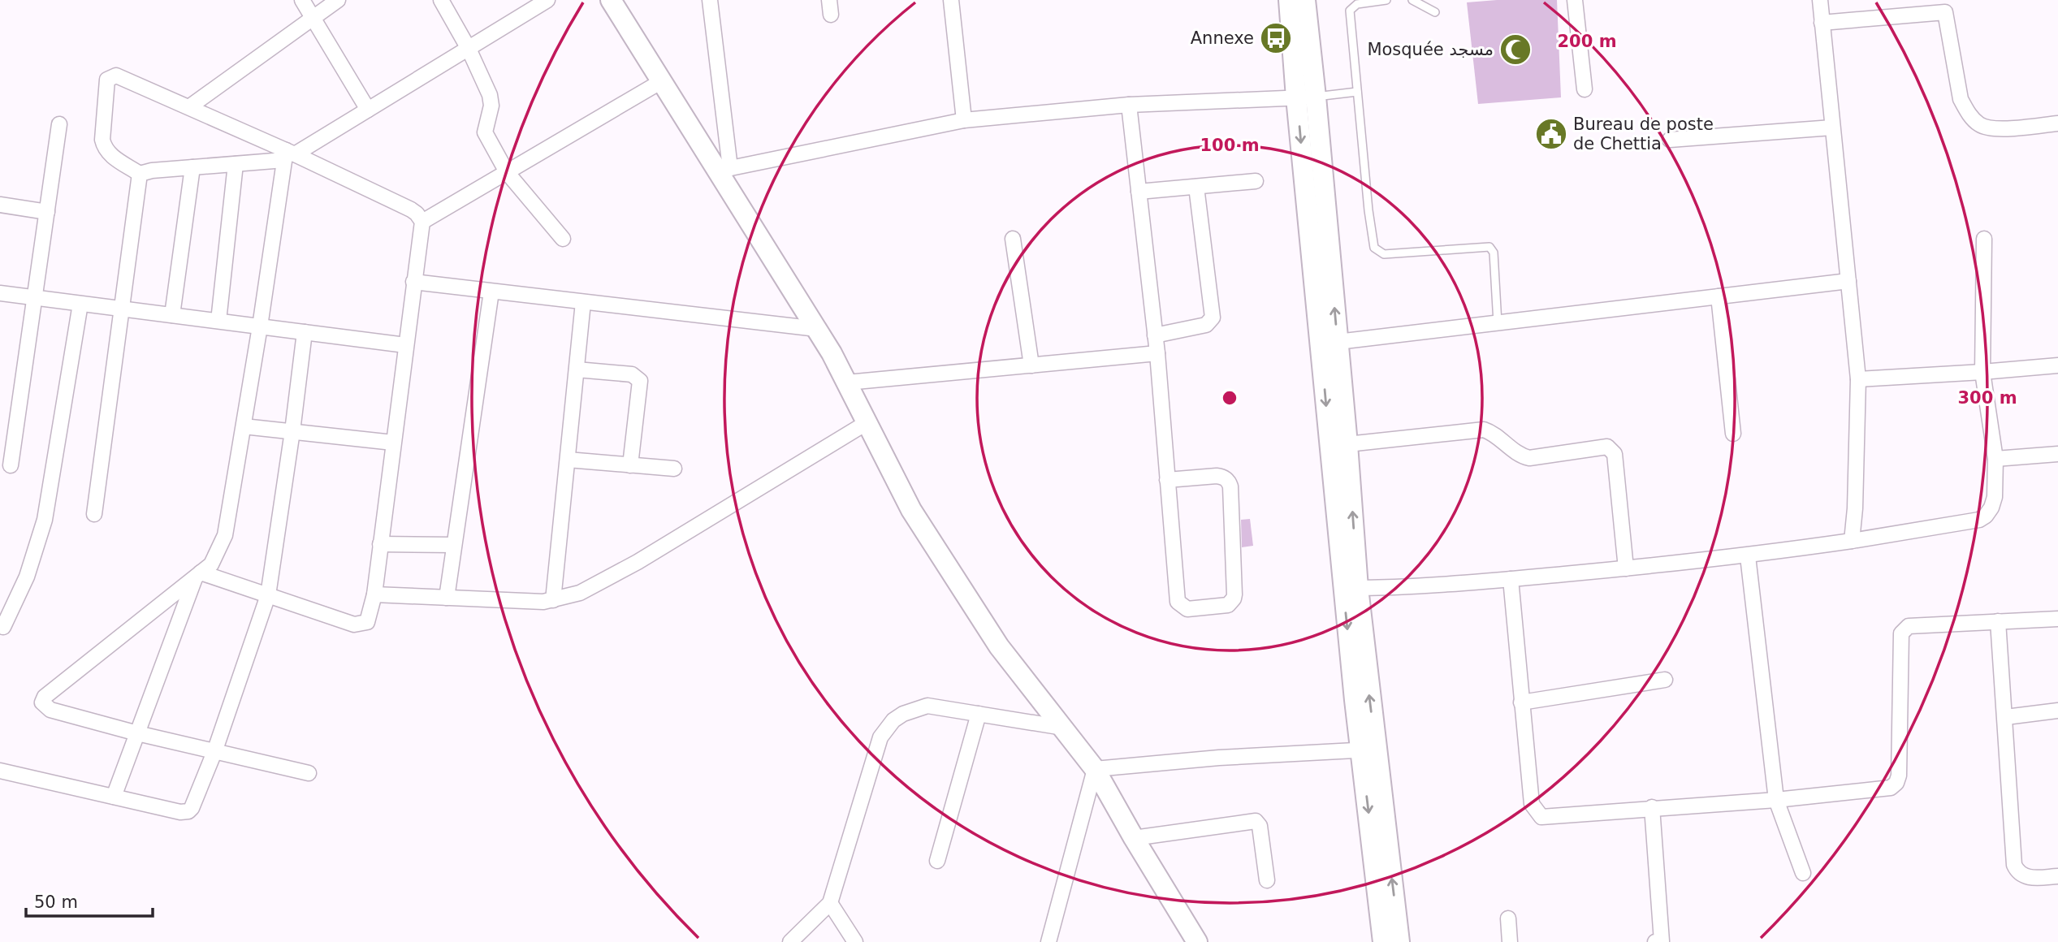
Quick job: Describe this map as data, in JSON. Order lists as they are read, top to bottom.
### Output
{
  "places": {
    "bus stop": ["Annexe"],
    "mosque": ["Mosquée مسجد"],
    "public building": ["Bureau de poste de Chettia"]
  },
  "scale_bar": "50 m",
  "rings": ["200 m", "100 m", "300 m"]
}
